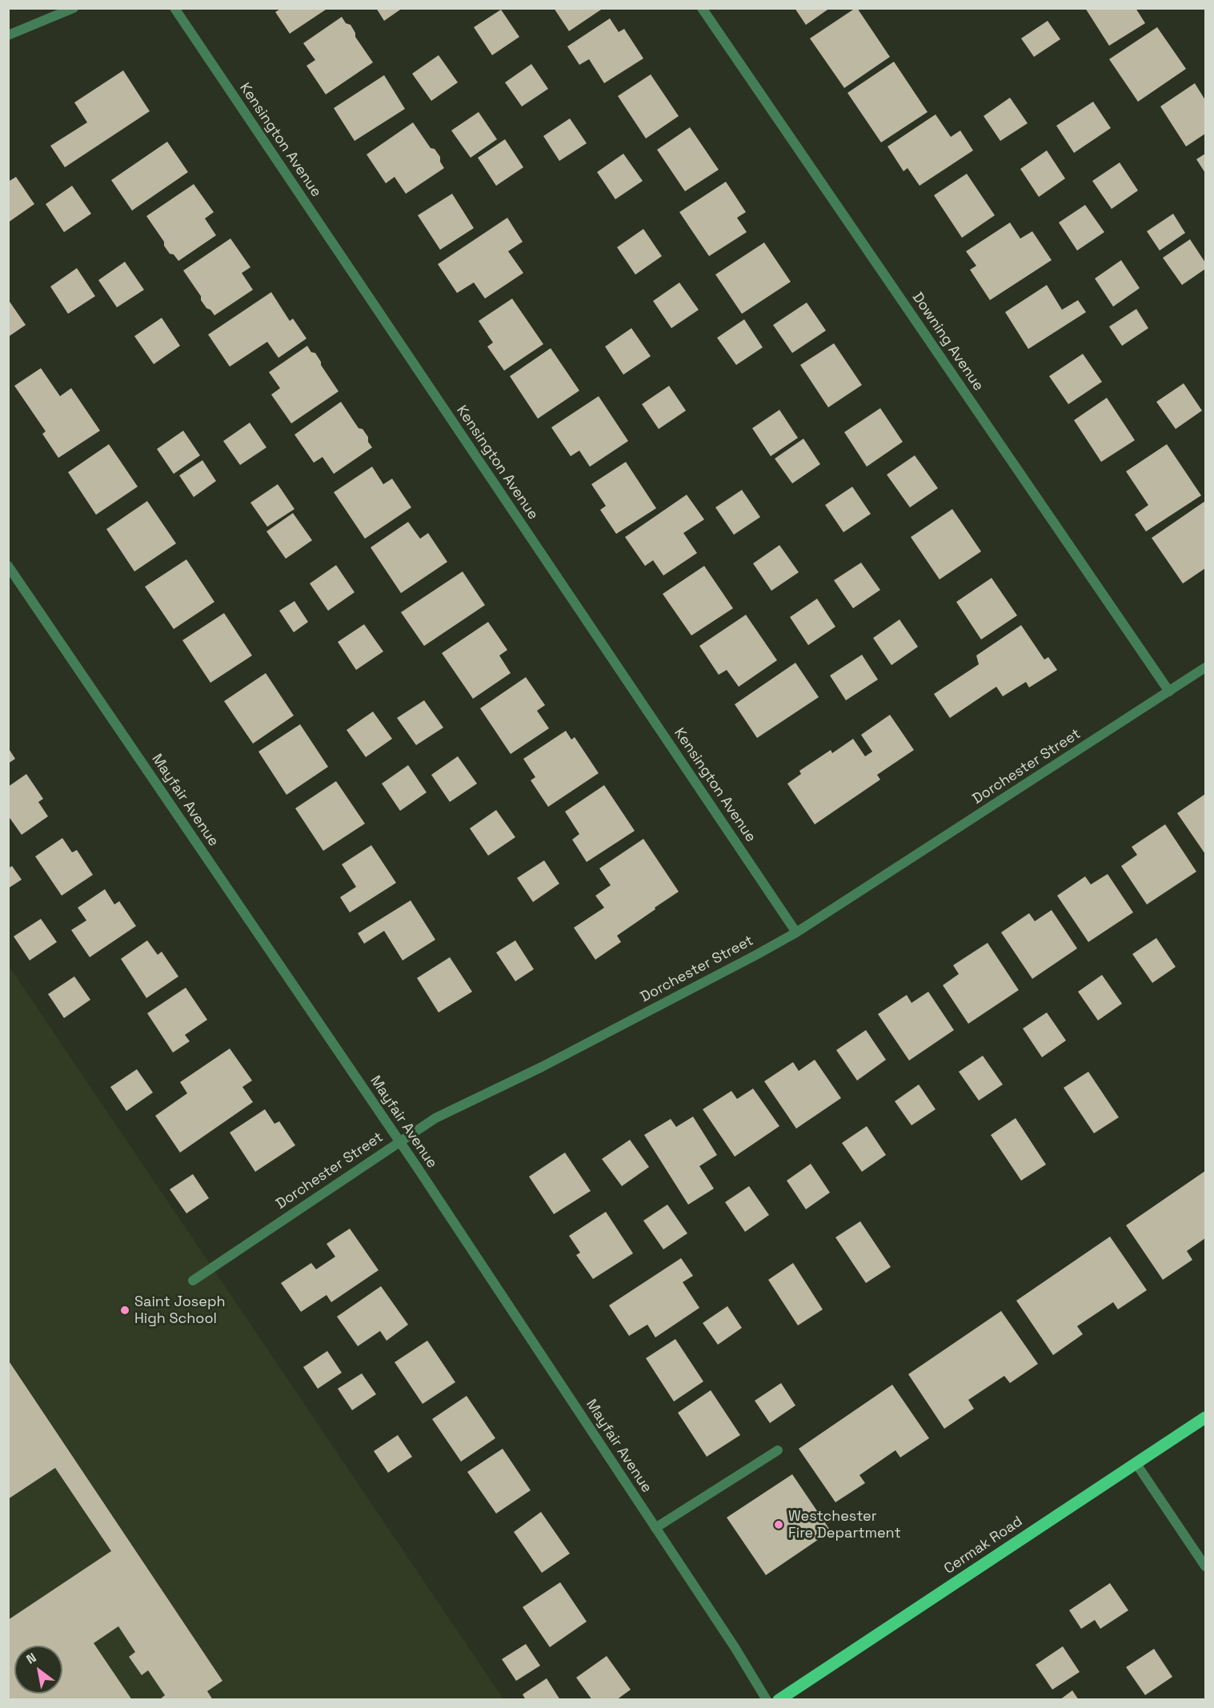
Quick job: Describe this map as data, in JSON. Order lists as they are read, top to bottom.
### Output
{
  "streets": {
    "main road": ["Cermak Road"],
    "street": [
      "Kensington Avenue",
      "Downing Avenue",
      "Dorchester Street",
      "Mayfair Avenue"
    ]
  },
  "crossings": [
    ["Kensington Avenue", "Dorchester Street"],
    ["Downing Avenue", "Dorchester Street"],
    ["Dorchester Street", "Mayfair Avenue"]
  ],
  "places": ["Saint Joseph High School", "Westchester Fire Department"],
  "north": "top left"
}
